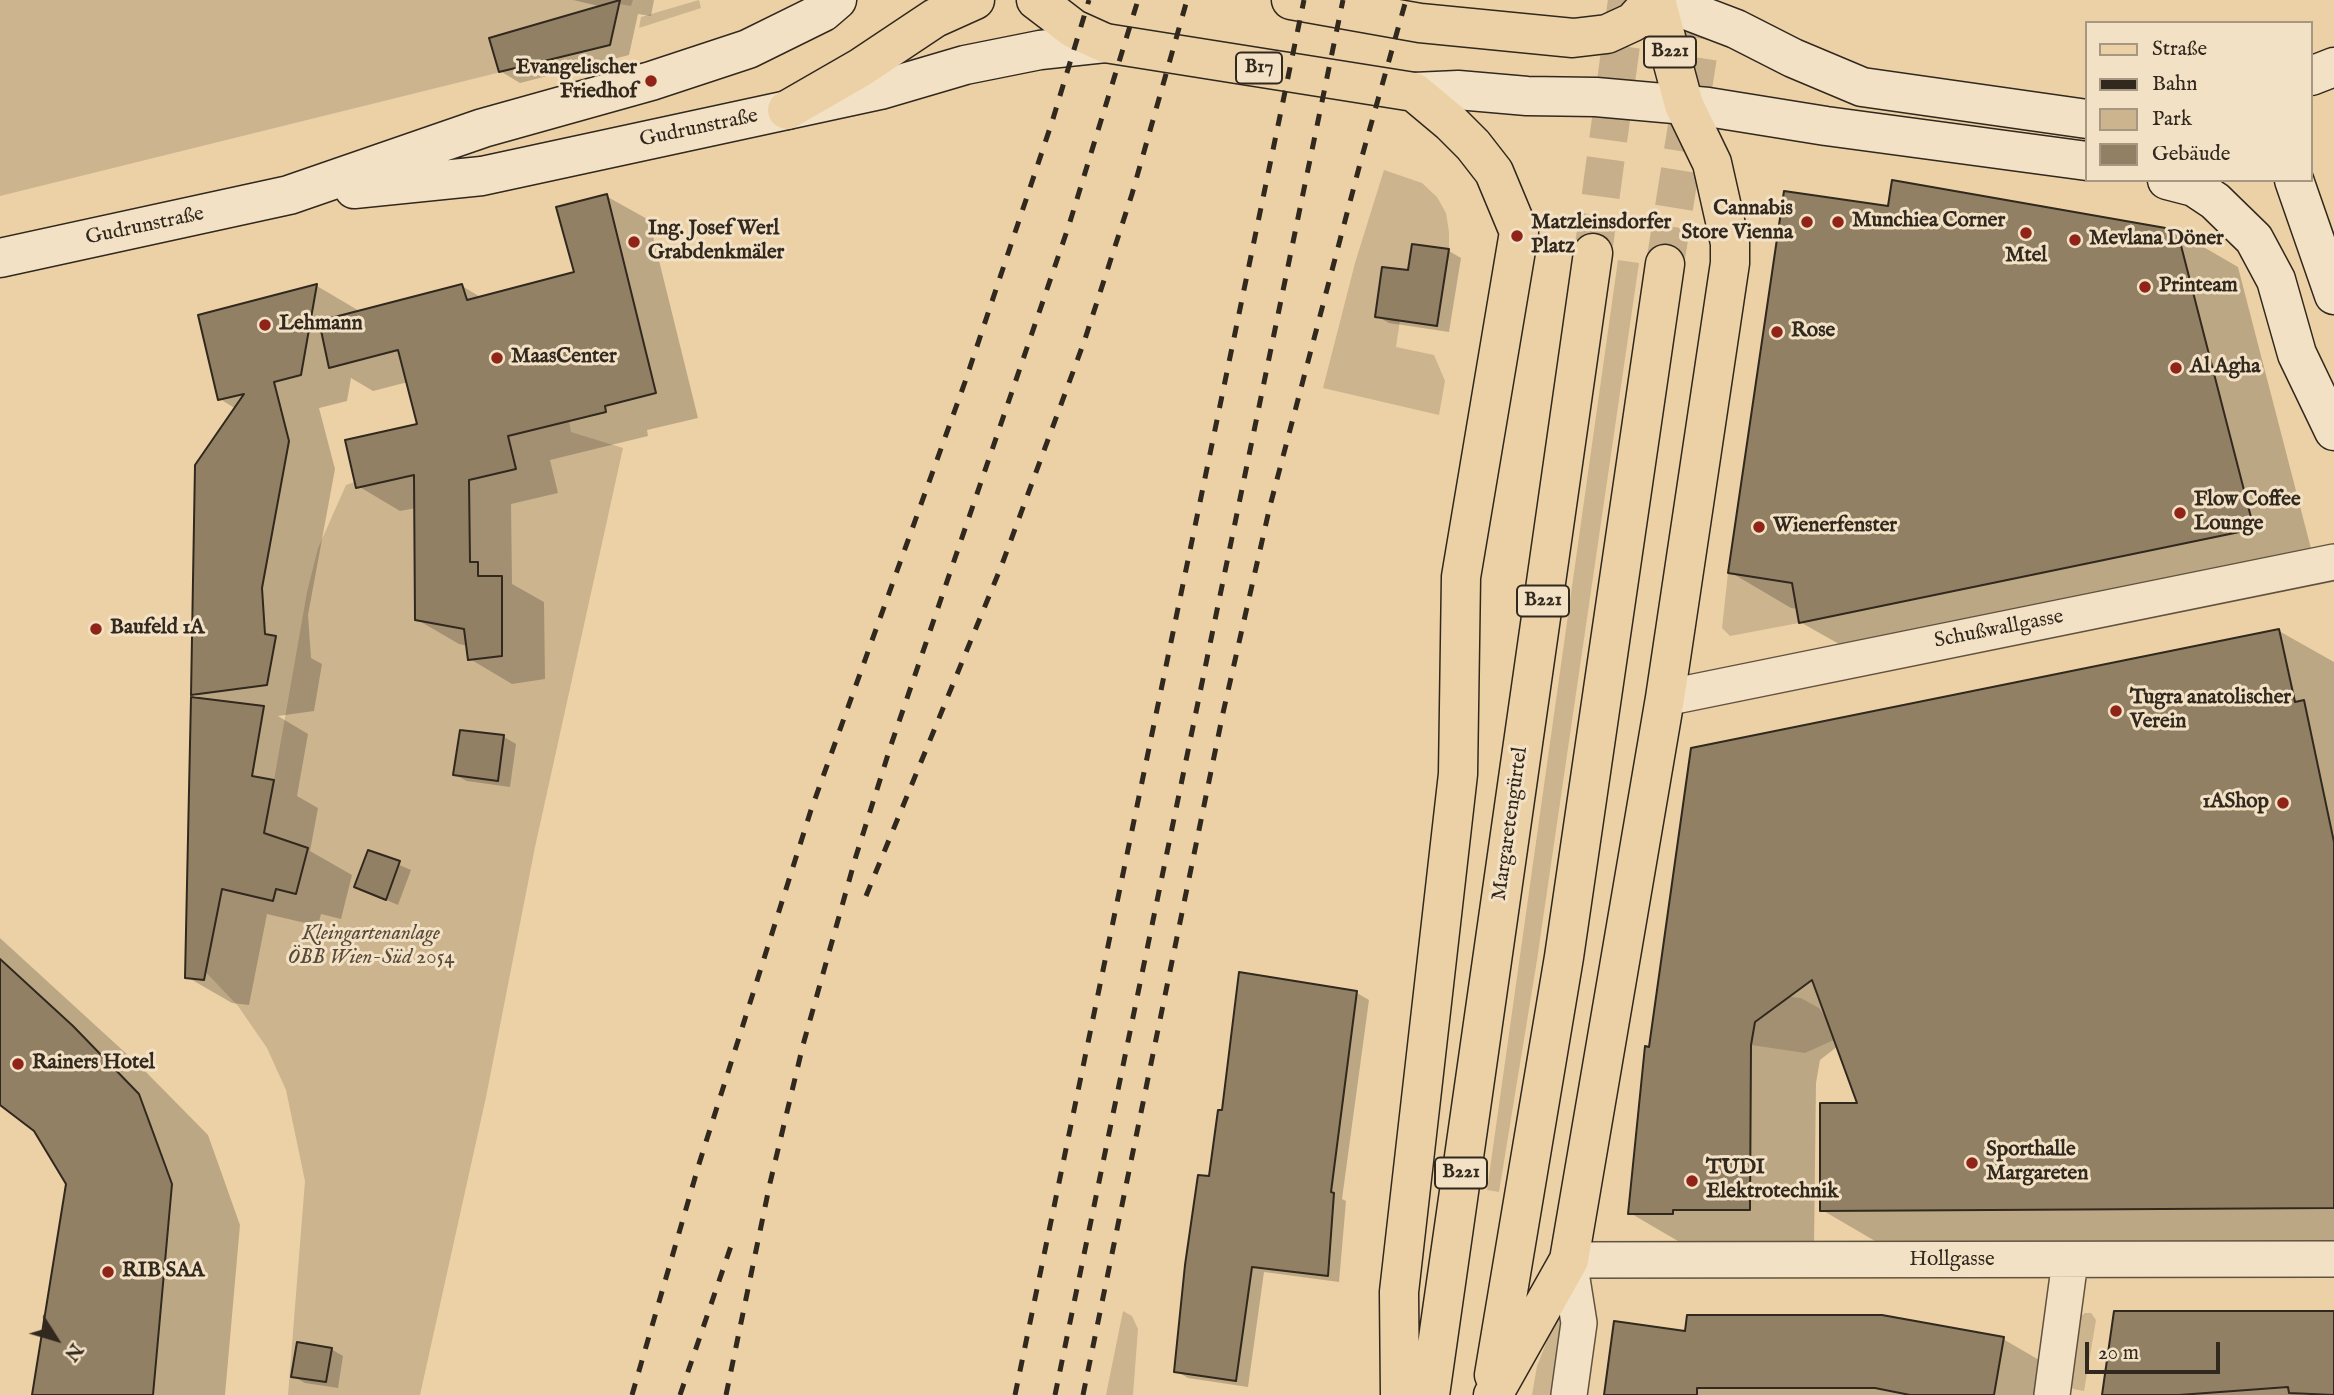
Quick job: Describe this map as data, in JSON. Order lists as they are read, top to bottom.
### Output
{
  "streets": {
    "main road": [
      "B221",
      "B17",
      "Gudrunstraße",
      "Margaretengürtel"
    ],
    "street": ["Schußwallgasse", "Hollgasse"]
  },
  "crossings": [
    ["B221", "B17"],
    ["B221", "Schußwallgasse"],
    ["B221", "Hollgasse"],
    ["B17", "Gudrunstraße"]
  ],
  "parks": ["Kleingartenanlage ÖBB Wien-Süd 2054"],
  "places": [
    "Evangelischer Friedhof",
    "Cannabis Store Vienna",
    "Munchiea Corner",
    "Mtel",
    "Matzleinsdorfer Platz",
    "Mevlana Döner",
    "Ing. Josef Werl Grabdenkmäler",
    "Printeam",
    "Lehmann",
    "Rose",
    "MaasCenter",
    "Al Agha",
    "Flow Coffee Lounge",
    "Wienerfenster",
    "Baufeld 1A",
    "Tugra anatolischer Verein",
    "1AShop",
    "Rainers Hotel",
    "Sporthalle Margareten",
    "TUDI Elektrotechnik",
    "RIB SAA"
  ],
  "legend": [
    "Straße",
    "Bahn",
    "Park",
    "Gebäude"
  ],
  "scale_bar": "20 m",
  "north": "bottom right"
}
